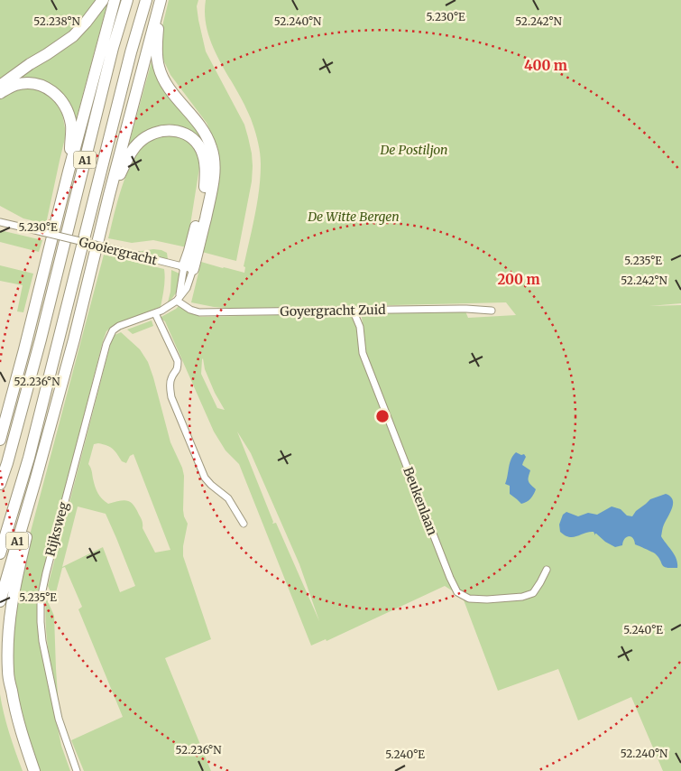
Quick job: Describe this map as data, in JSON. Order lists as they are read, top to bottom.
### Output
{
  "streets": {
    "highway": ["A1"],
    "street": [
      "Gooiergracht",
      "Goyergracht Zuid",
      "Beukenlaan",
      "Rijksweg"
    ]
  },
  "crossings": [
    ["A1", "Gooiergracht"],
    ["Goyergracht Zuid", "Beukenlaan"]
  ],
  "parks": ["De Postiljon", "De Witte Bergen"],
  "coordinates": [
    "5.230°E",
    "52.238°N",
    "52.240°N",
    "52.242°N",
    "5.235°E",
    "52.236°N",
    "5.240°E"
  ],
  "rings": ["400 m", "200 m"]
}
